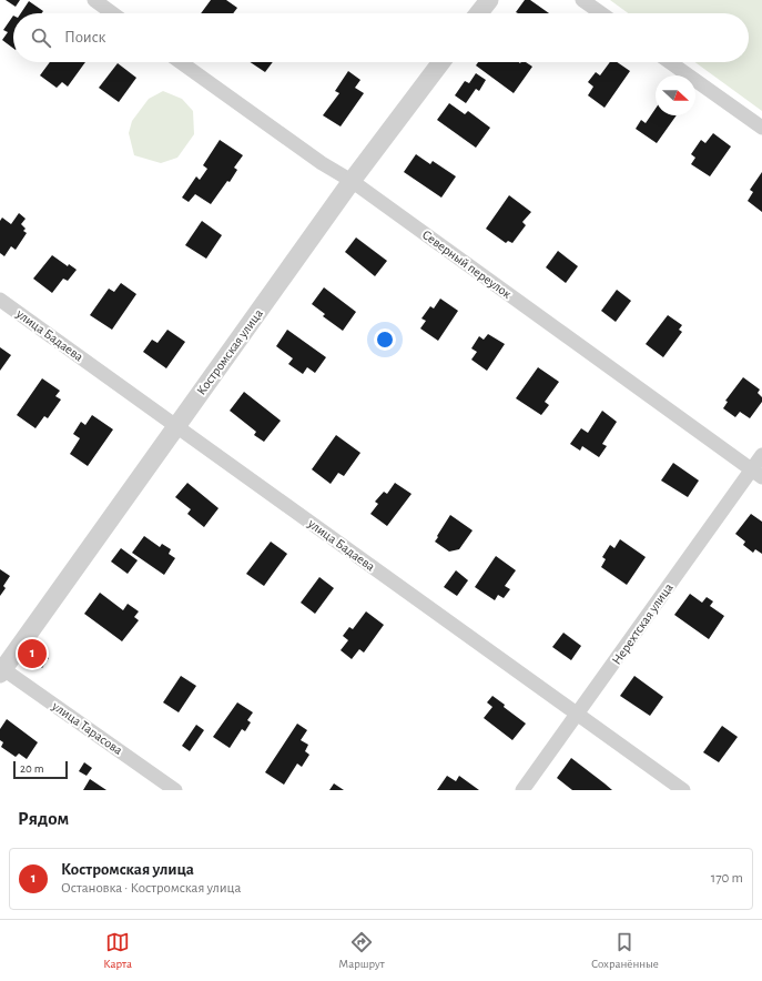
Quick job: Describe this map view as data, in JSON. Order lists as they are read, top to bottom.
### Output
{
  "streets": {
    "street": [
      "Северный переулок",
      "улица Бадаева",
      "Костромская улица",
      "Нерехтская улица",
      "улица Тарасова"
    ]
  },
  "crossings": [
    ["Северный переулок", "Костромская улица"],
    ["Северный переулок", "Нерехтская улица"],
    ["улица Бадаева", "Костромская улица"],
    ["улица Бадаева", "Нерехтская улица"],
    ["Костромская улица", "улица Тарасова"]
  ],
  "scale_bar": "20 m",
  "north": "right",
  "page": {
    "search": "Поиск",
    "pins": "1",
    "scale": "20 m",
    "heading": "Рядом",
    "list": [
      {
        "mark": "1",
        "name": "Костромская улица",
        "note": "Остановка · Костромская улица",
        "value": "170 m"
      }
    ],
    "nav": ["Карта", "Маршрут", "Сохранённые"]
  }
}
